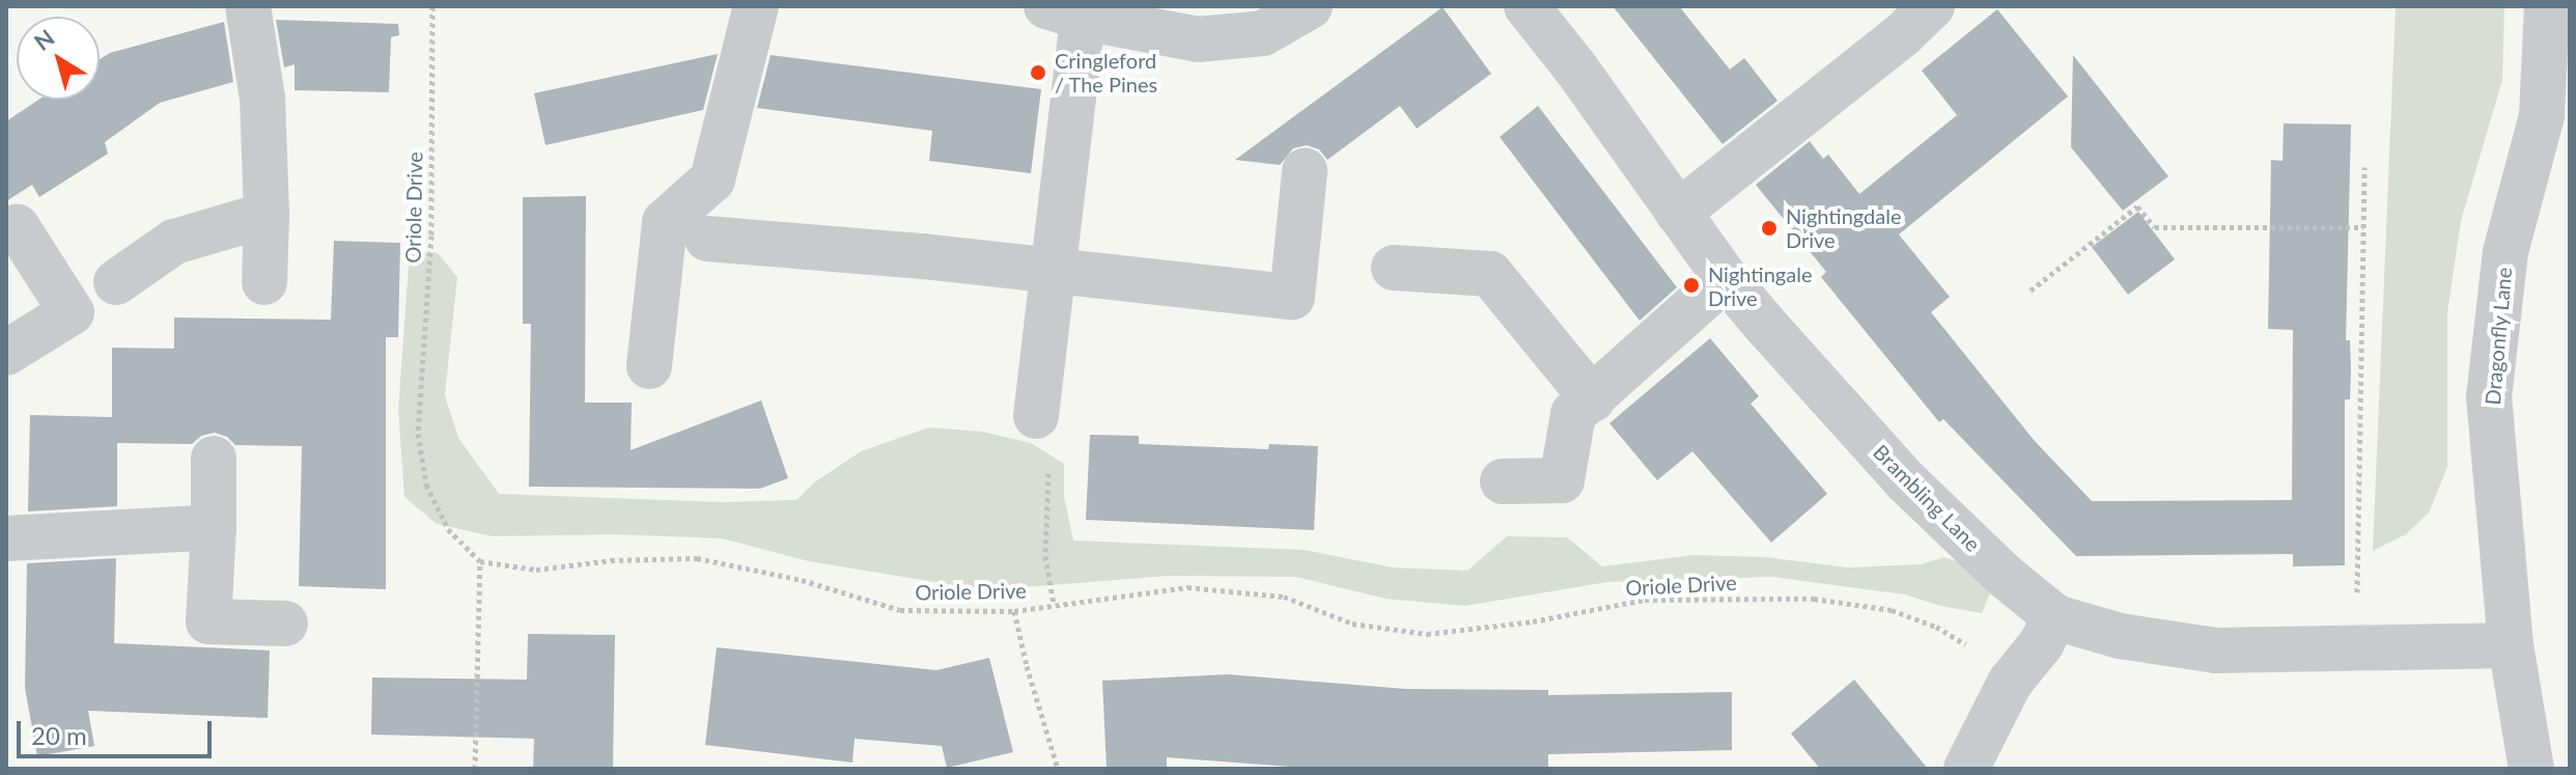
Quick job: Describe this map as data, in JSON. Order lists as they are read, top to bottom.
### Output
{
  "streets": {
    "street": ["Dragonfly Lane", "Brambling Lane"],
    "path": ["Oriole Drive"]
  },
  "crossings": [
    ["Dragonfly Lane", "Brambling Lane"]
  ],
  "places": ["Cringleford / The Pines", "Nightingdale Drive", "Nightingale Drive"],
  "scale_bar": "20 m",
  "north": "top left"
}
